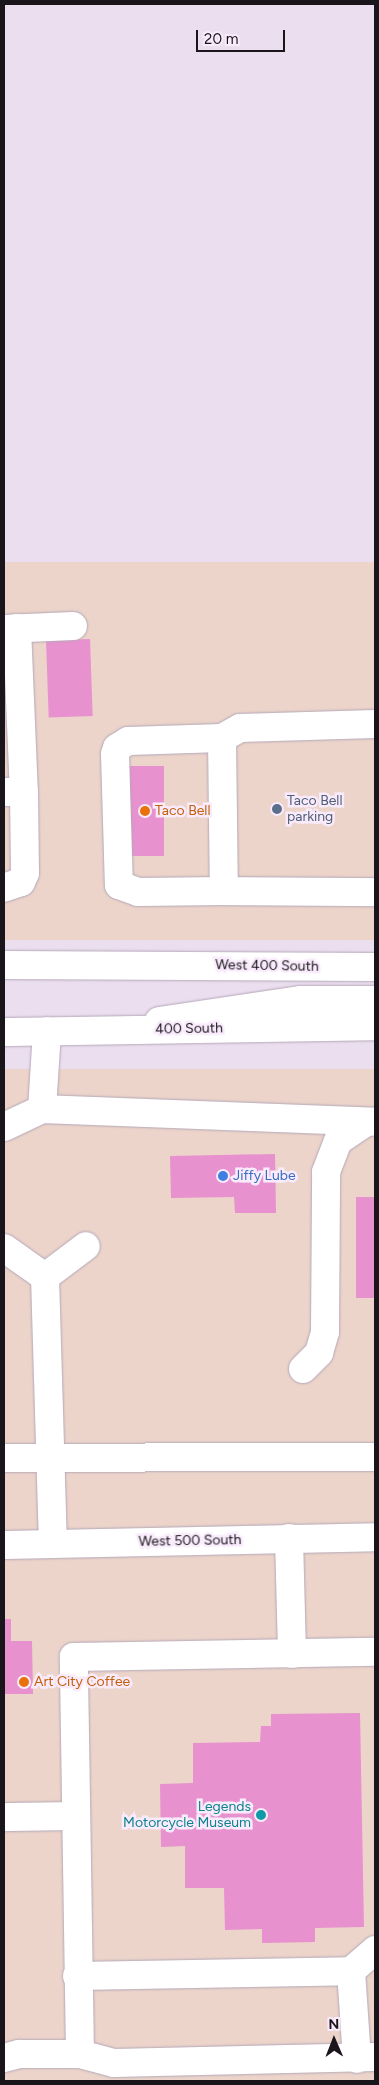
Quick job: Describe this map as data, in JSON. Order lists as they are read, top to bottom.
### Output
{
  "streets": {
    "main road": ["West 400 South", "400 South", "West 500 South"]
  },
  "places": [
    "Taco Bell parking",
    "Taco Bell",
    "Jiffy Lube",
    "Art City Coffee",
    "Legends Motorcycle Museum"
  ],
  "scale_bar": "20 m",
  "north": "top"
}
